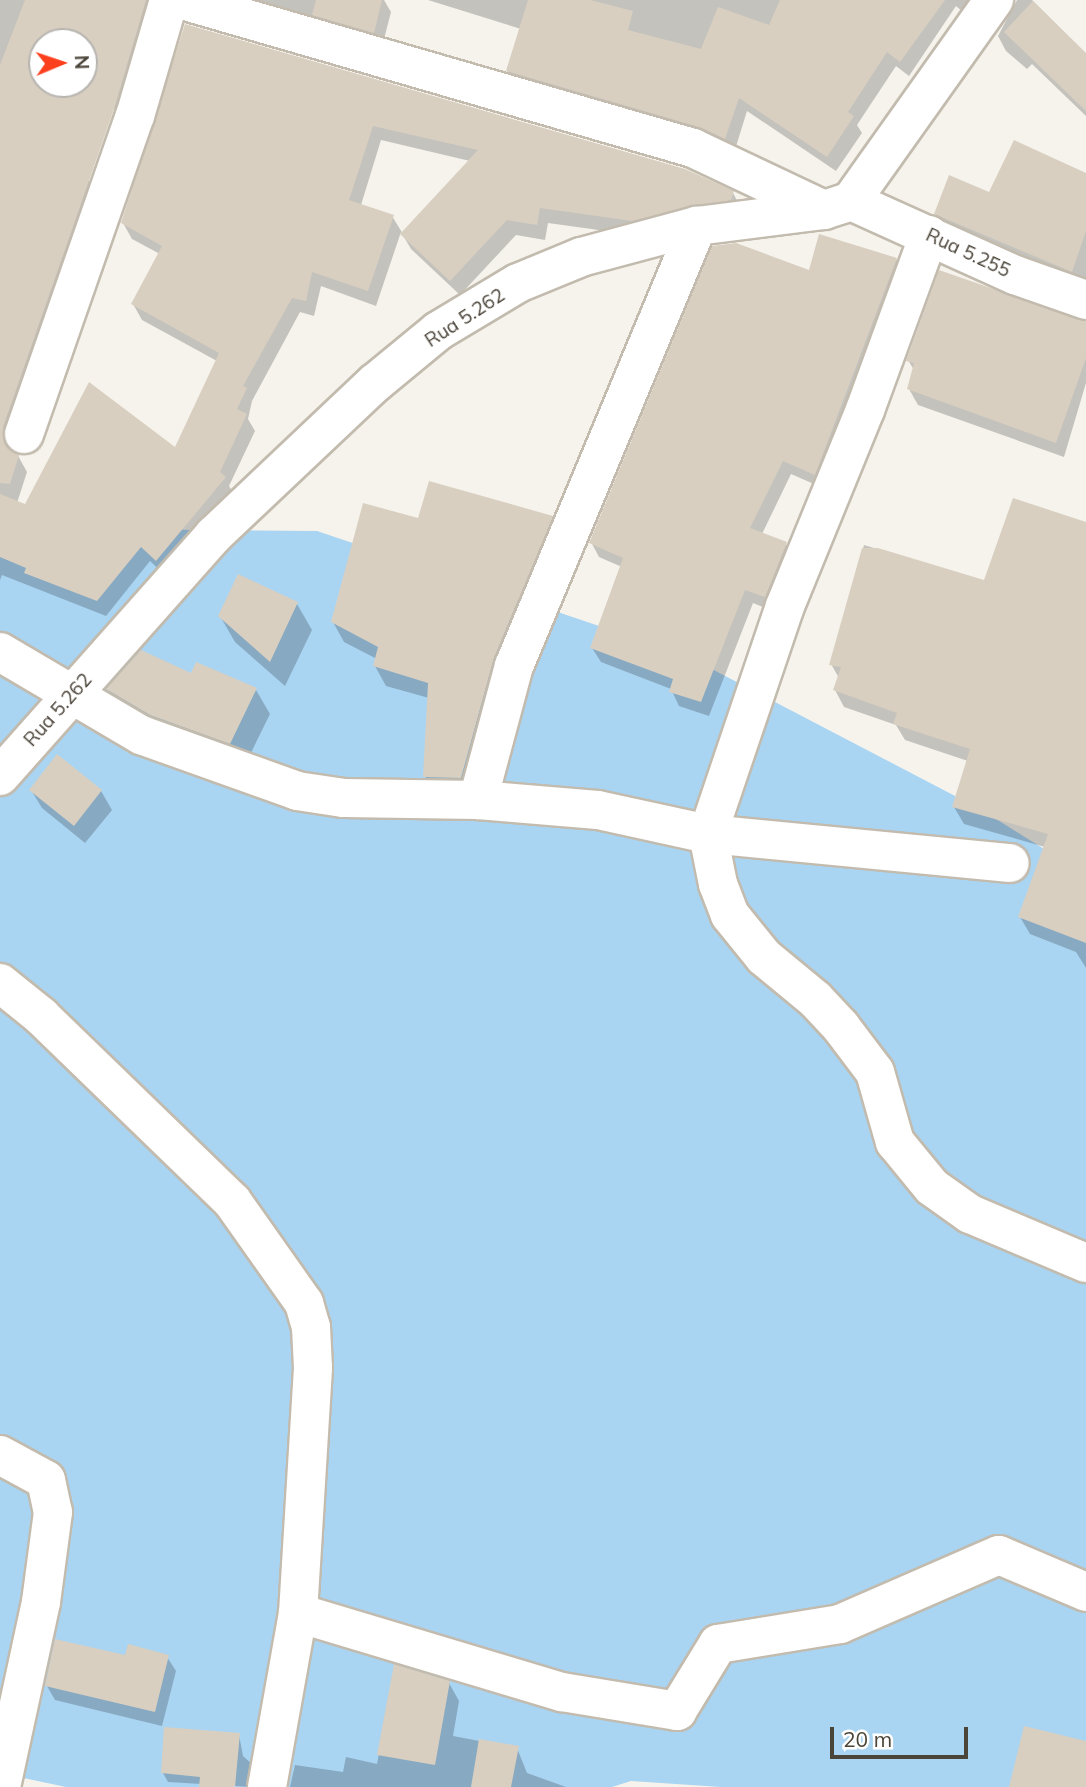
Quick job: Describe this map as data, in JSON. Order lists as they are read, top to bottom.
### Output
{
  "streets": {
    "street": ["Rua 5.255", "Rua 5.262"]
  },
  "crossings": [
    ["Rua 5.255", "Rua 5.262"]
  ],
  "scale_bar": "20 m",
  "north": "right"
}
